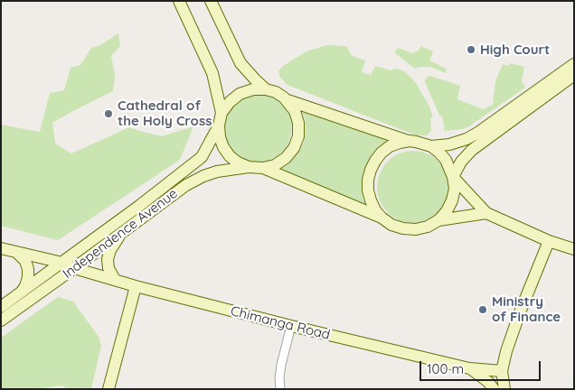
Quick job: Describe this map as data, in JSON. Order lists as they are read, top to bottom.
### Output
{
  "streets": {
    "main road": ["Independence Avenue", "Chimanga Road"]
  },
  "crossings": [
    ["Independence Avenue", "Chimanga Road"]
  ],
  "places": ["High Court", "Cathedral of the Holy Cross", "Ministry of Finance"],
  "scale_bar": "100 m"
}
